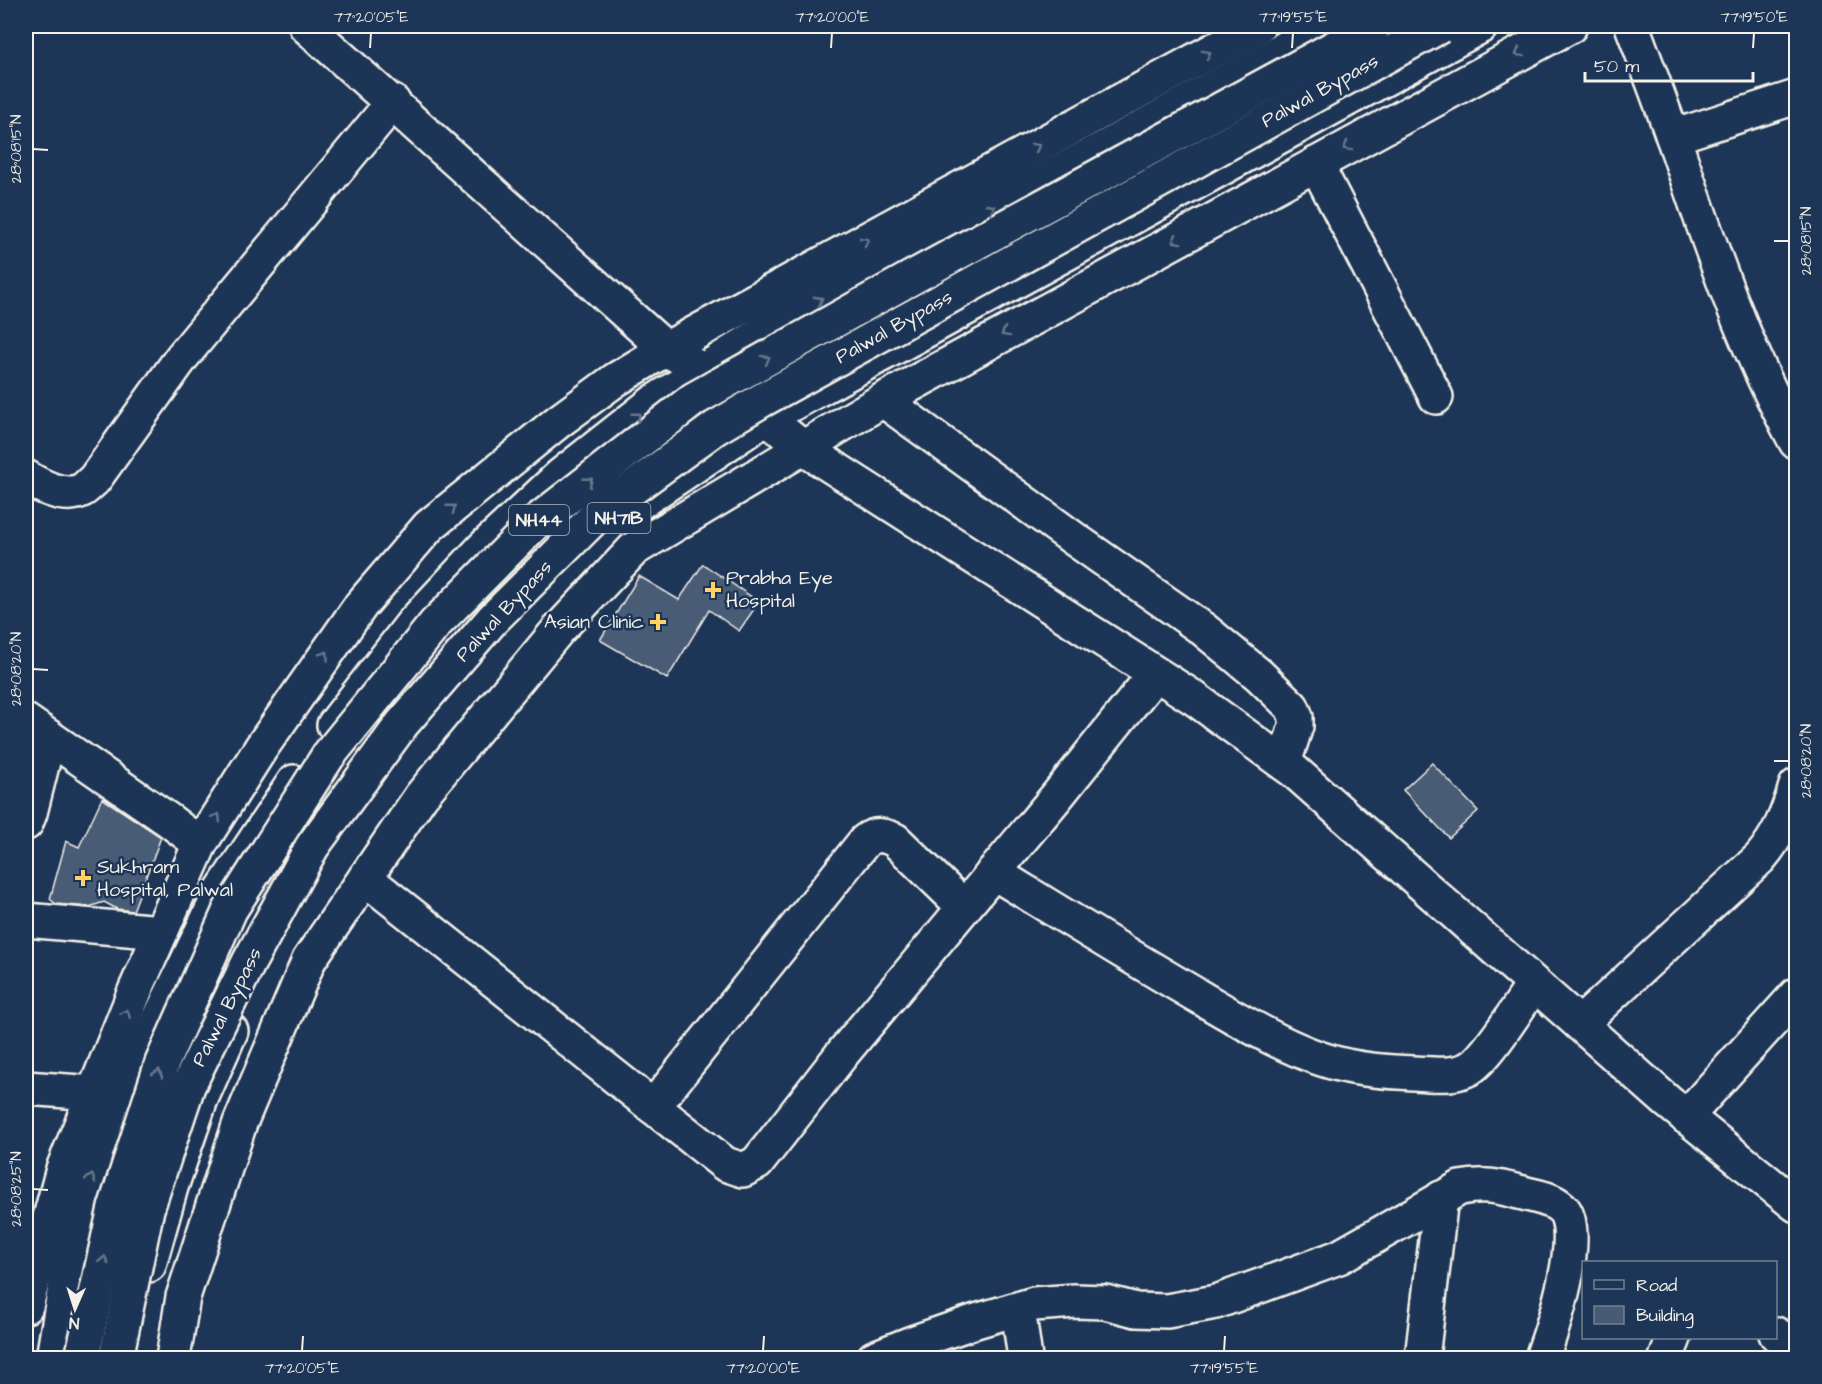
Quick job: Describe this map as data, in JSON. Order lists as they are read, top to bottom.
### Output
{
  "streets": {
    "main road": ["Palwal Bypass", "NH71B", "NH44"]
  },
  "places": {
    "health": ["Prabha Eye Hospital", "Asian Clinic", "Sukhram Hospital, Palwal"]
  },
  "legend": ["Road", "Building"],
  "scale_bar": "50 m",
  "north": "bottom",
  "coordinates": [
    "77°20'05\"E",
    "77°20'00\"E",
    "77°19'55\"E",
    "77°19'50\"E",
    "28°08'15\"N",
    "28°08'20\"N",
    "28°08'25\"N"
  ]
}
